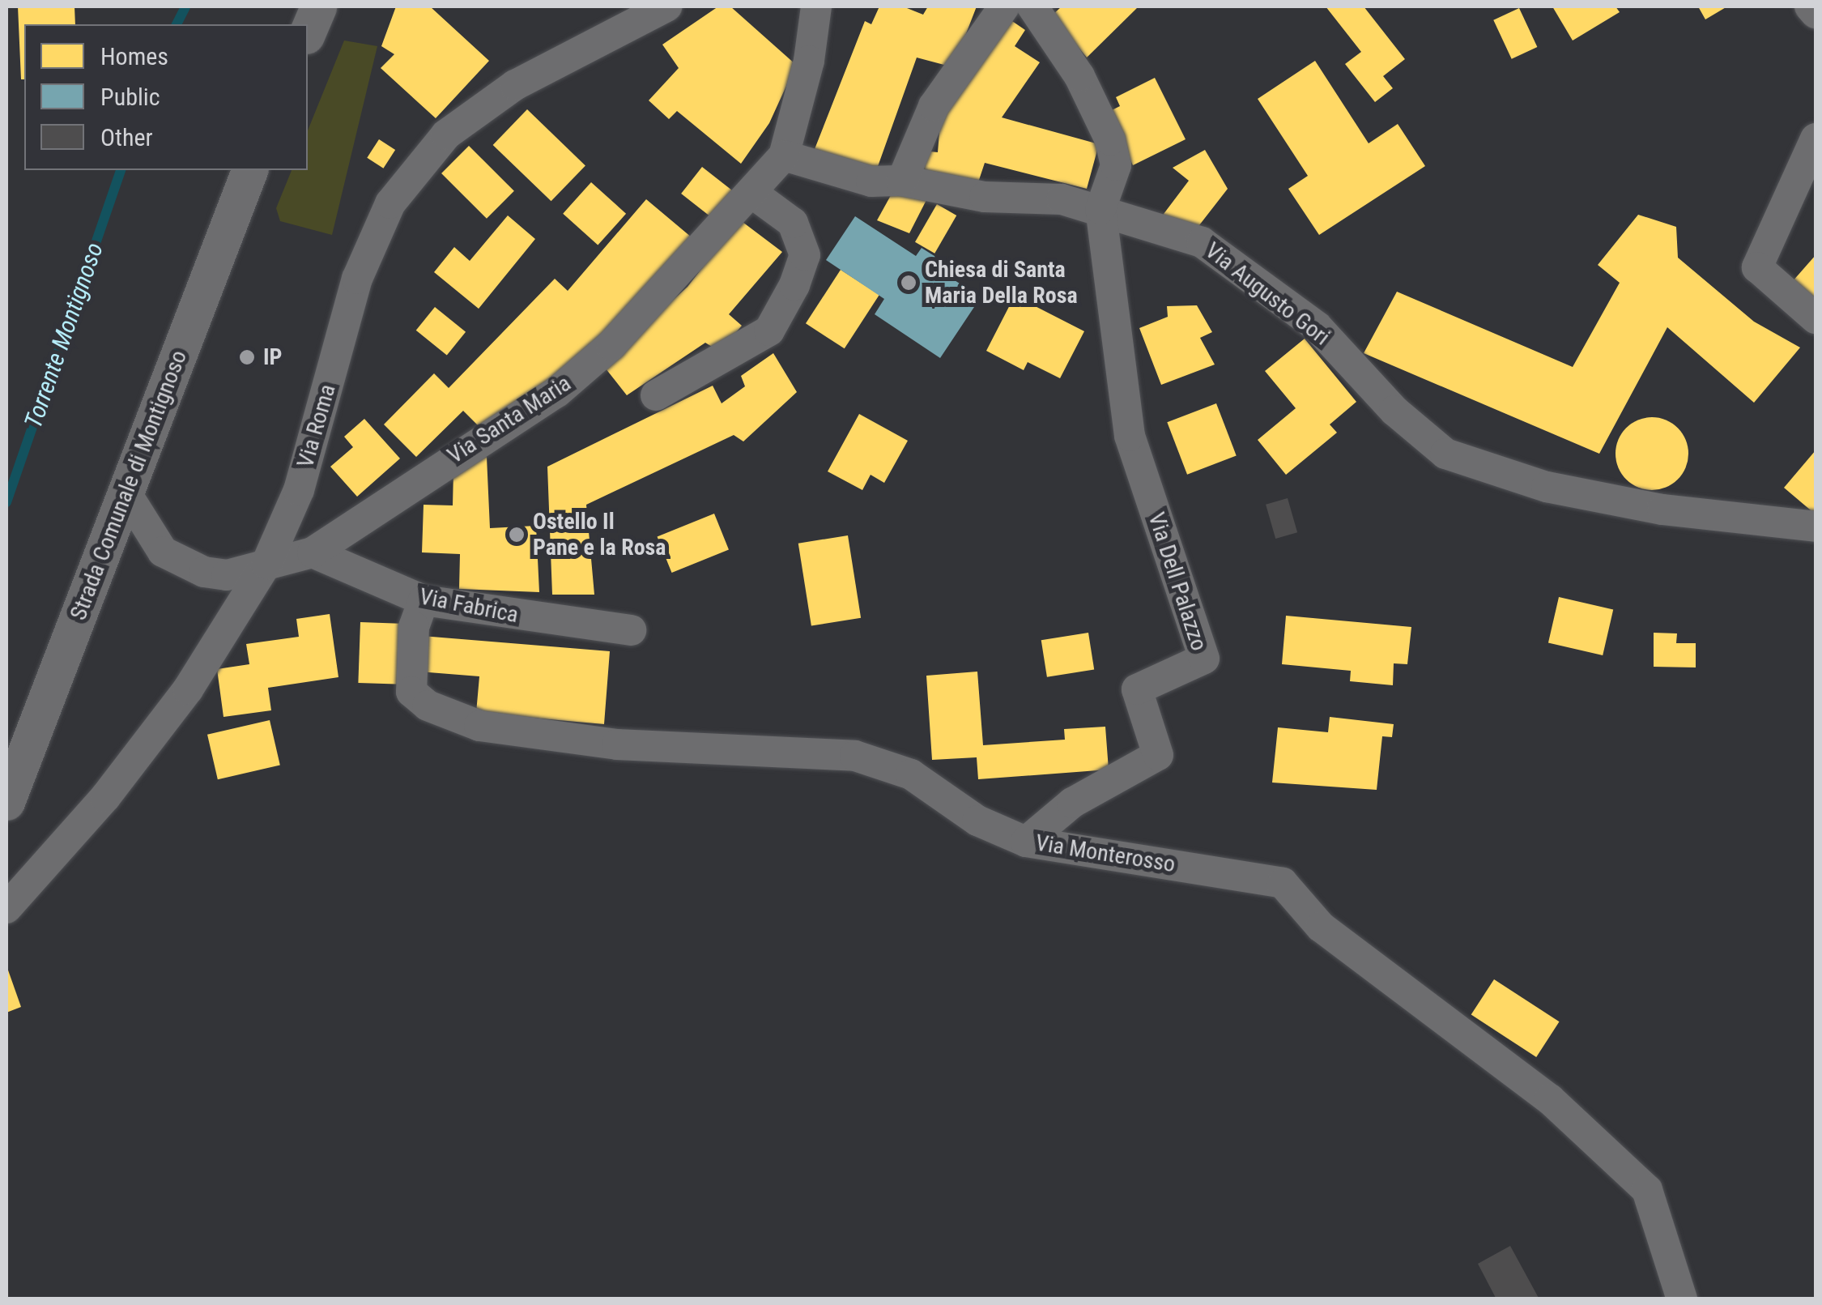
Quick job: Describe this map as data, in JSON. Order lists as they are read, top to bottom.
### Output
{
  "streets": {
    "street": [
      "Via Augusto Gori",
      "Via Santa Maria",
      "Via Roma",
      "Strada Comunale di Montignoso",
      "Via Dell Palazzo",
      "Via Fabrica",
      "Via Monterosso"
    ]
  },
  "crossings": [
    ["Via Augusto Gori", "Via Santa Maria"],
    ["Via Augusto Gori", "Via Dell Palazzo"],
    ["Via Santa Maria", "Via Fabrica"],
    ["Via Dell Palazzo", "Via Monterosso"],
    ["Via Fabrica", "Via Monterosso"]
  ],
  "water": ["Torrente Montignoso"],
  "places": ["Chiesa di Santa Maria Della Rosa", "IP", "Ostello Il Pane e la Rosa"],
  "legend": ["Homes", "Public", "Other"]
}
